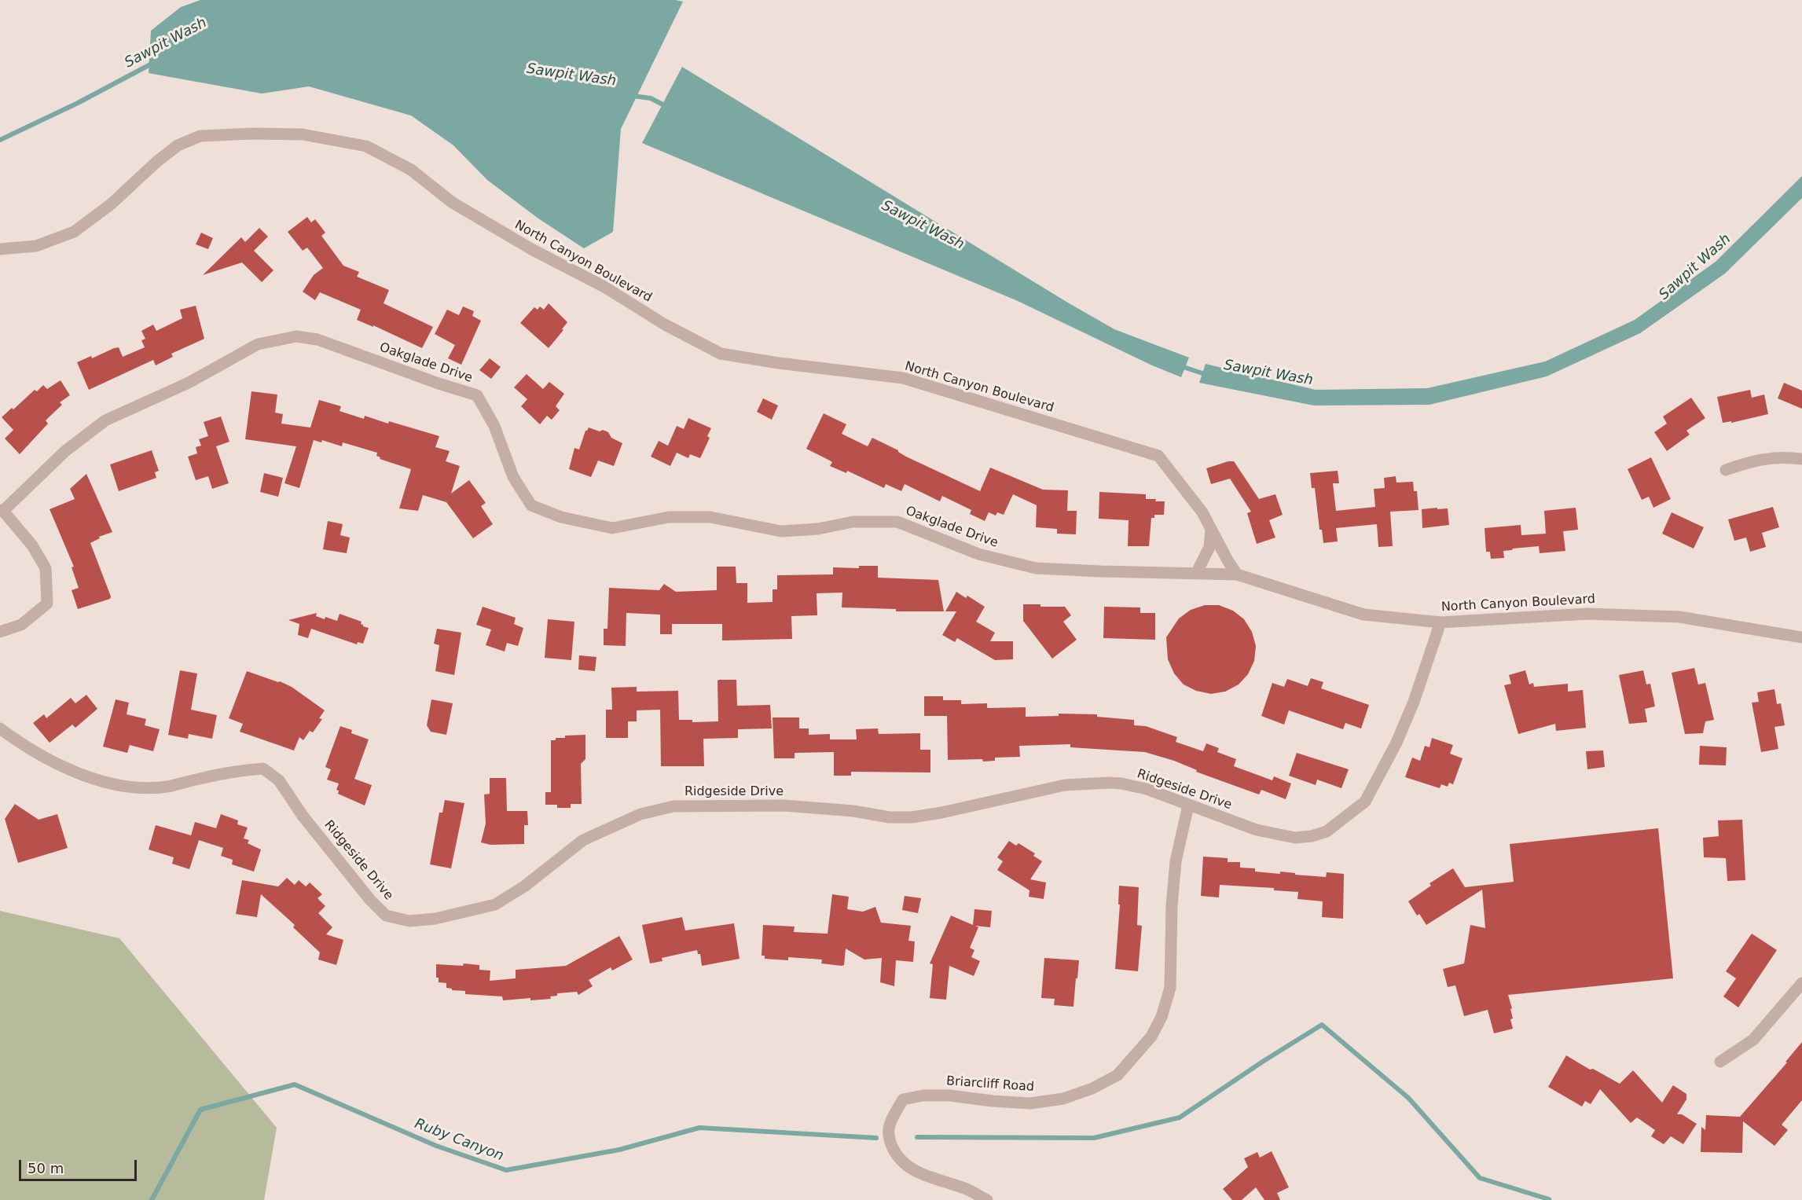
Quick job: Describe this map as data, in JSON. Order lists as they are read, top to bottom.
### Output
{
  "streets": {
    "street": [
      "North Canyon Boulevard",
      "Oakglade Drive",
      "Ridgeside Drive",
      "Briarcliff Road"
    ]
  },
  "crossings": [
    ["North Canyon Boulevard", "Oakglade Drive"],
    ["North Canyon Boulevard", "Ridgeside Drive"],
    ["Ridgeside Drive", "Briarcliff Road"]
  ],
  "water": ["Sawpit Wash", "Ruby Canyon"],
  "scale_bar": "50 m"
}
